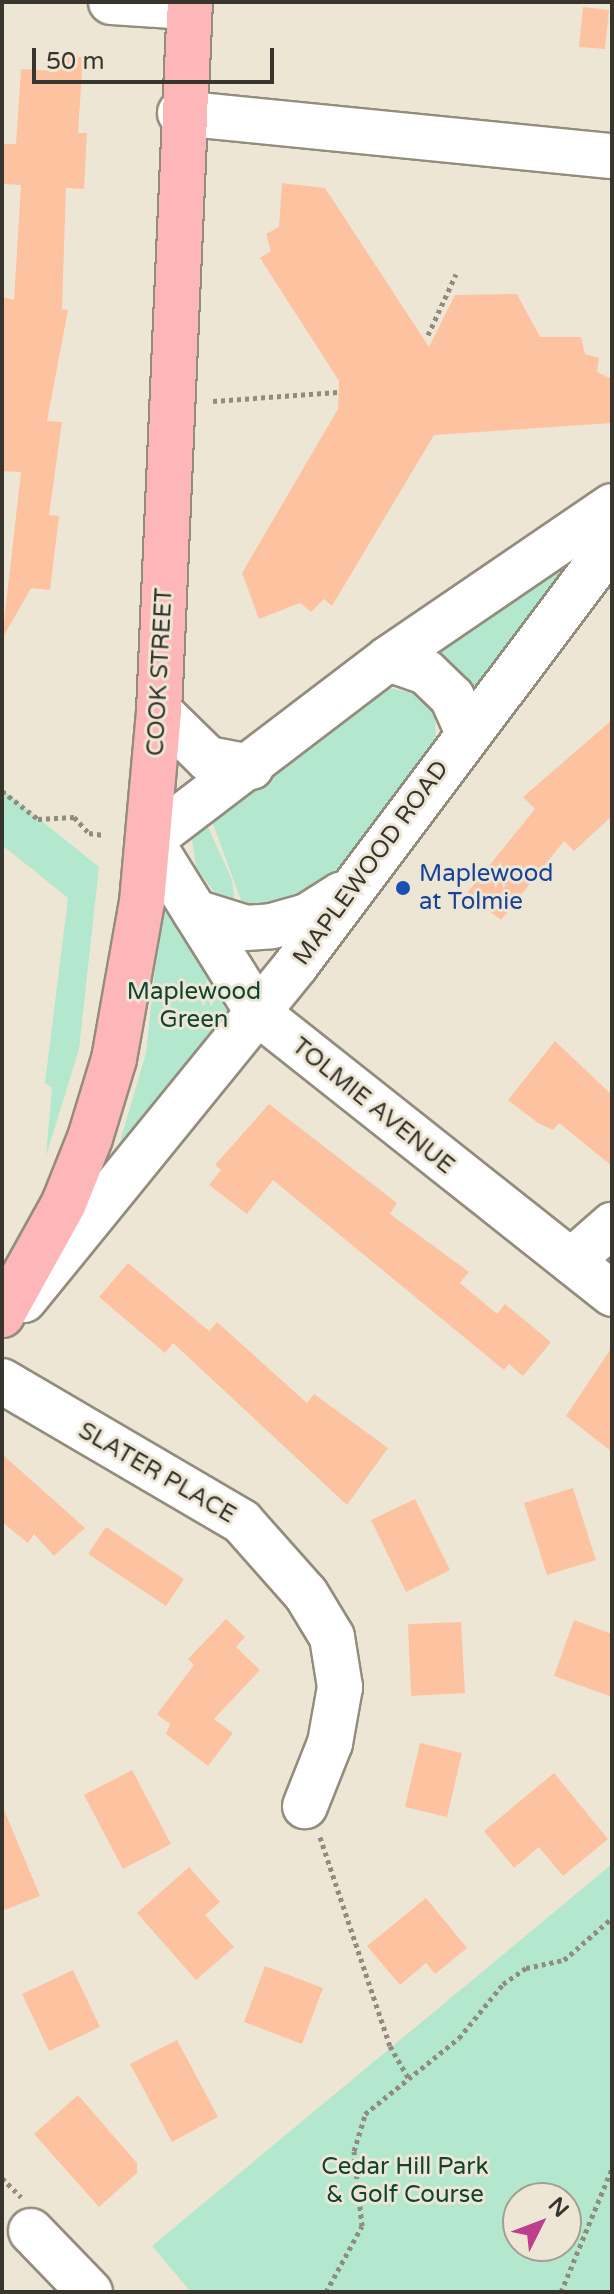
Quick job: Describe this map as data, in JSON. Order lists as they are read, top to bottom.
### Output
{
  "streets": {
    "main road": ["COOK STREET"],
    "street": ["MAPLEWOOD ROAD", "TOLMIE AVENUE", "SLATER PLACE"]
  },
  "crossings": [
    ["COOK STREET", "TOLMIE AVENUE"],
    ["MAPLEWOOD ROAD", "TOLMIE AVENUE"]
  ],
  "parks": ["Maplewood Green", "Cedar Hill Park & Golf Course"],
  "places": ["Maplewood at Tolmie"],
  "scale_bar": "50 m",
  "north": "top right"
}
